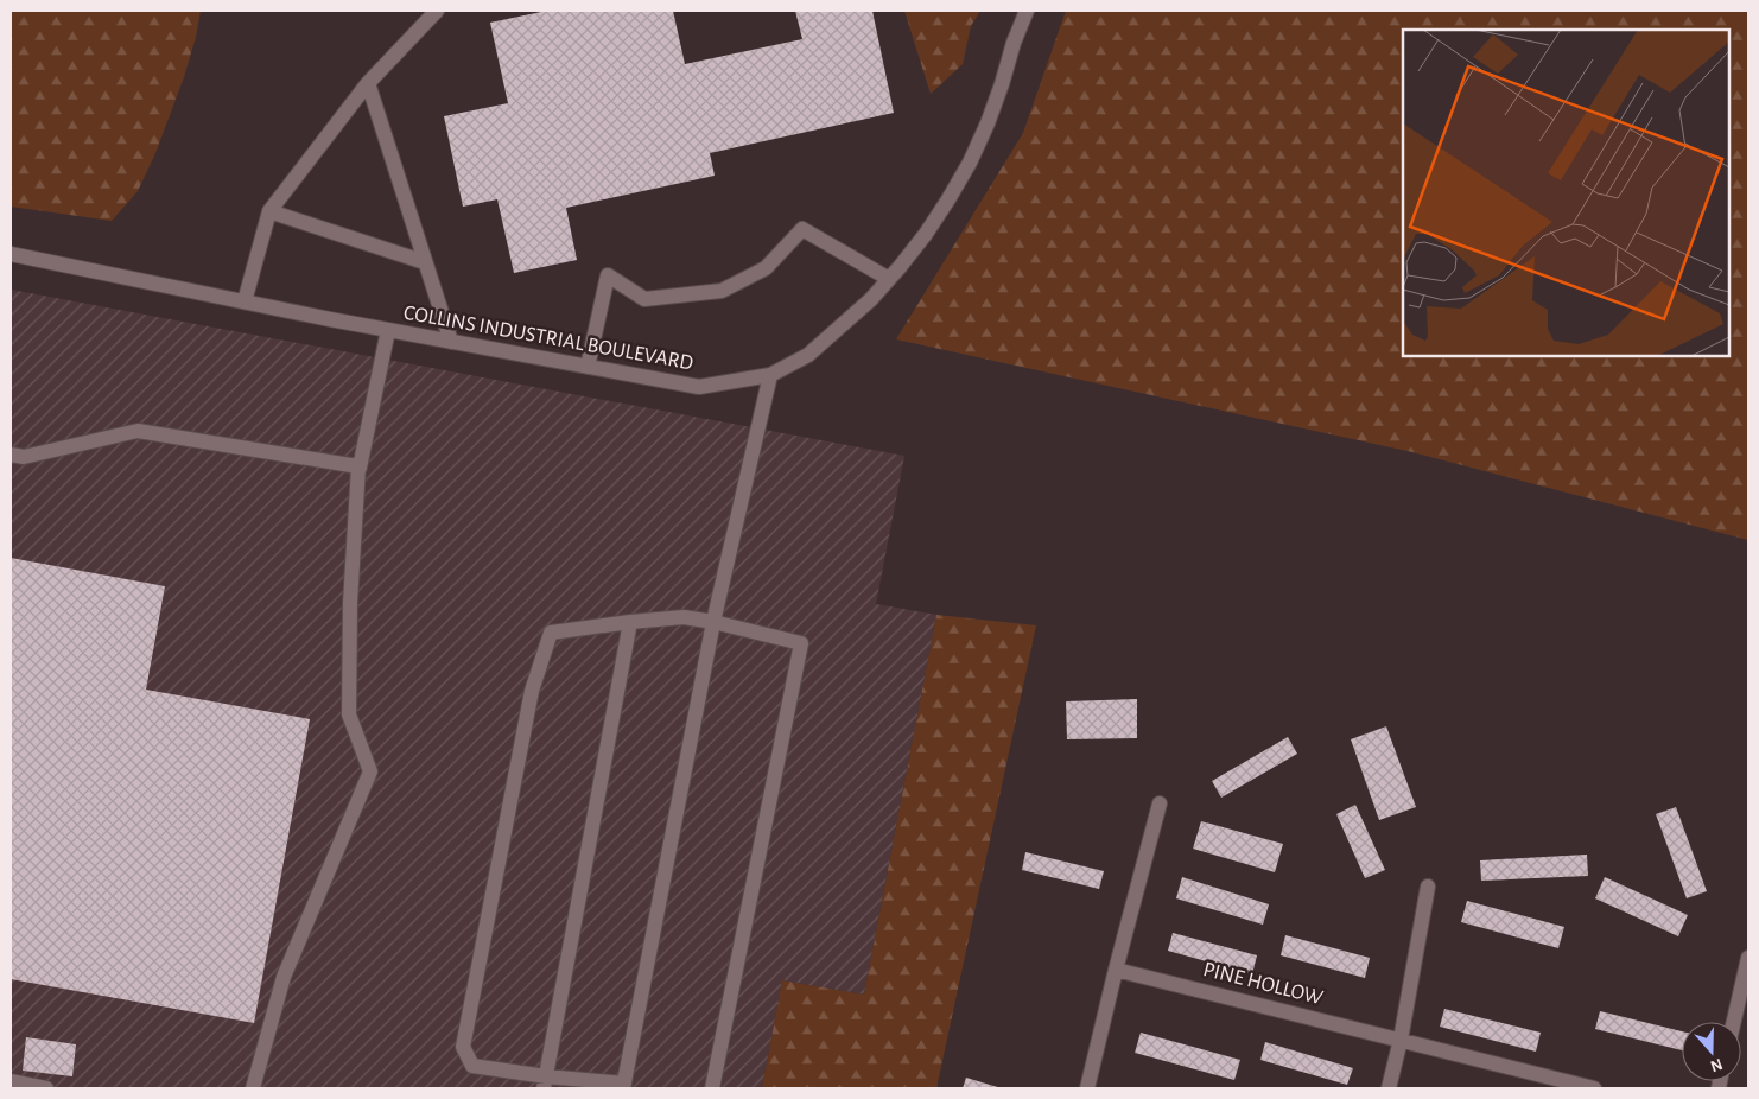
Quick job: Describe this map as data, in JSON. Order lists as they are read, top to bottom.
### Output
{
  "streets": {
    "street": ["COLLINS INDUSTRIAL BOULEVARD", "PINE HOLLOW"]
  },
  "north": "bottom"
}
